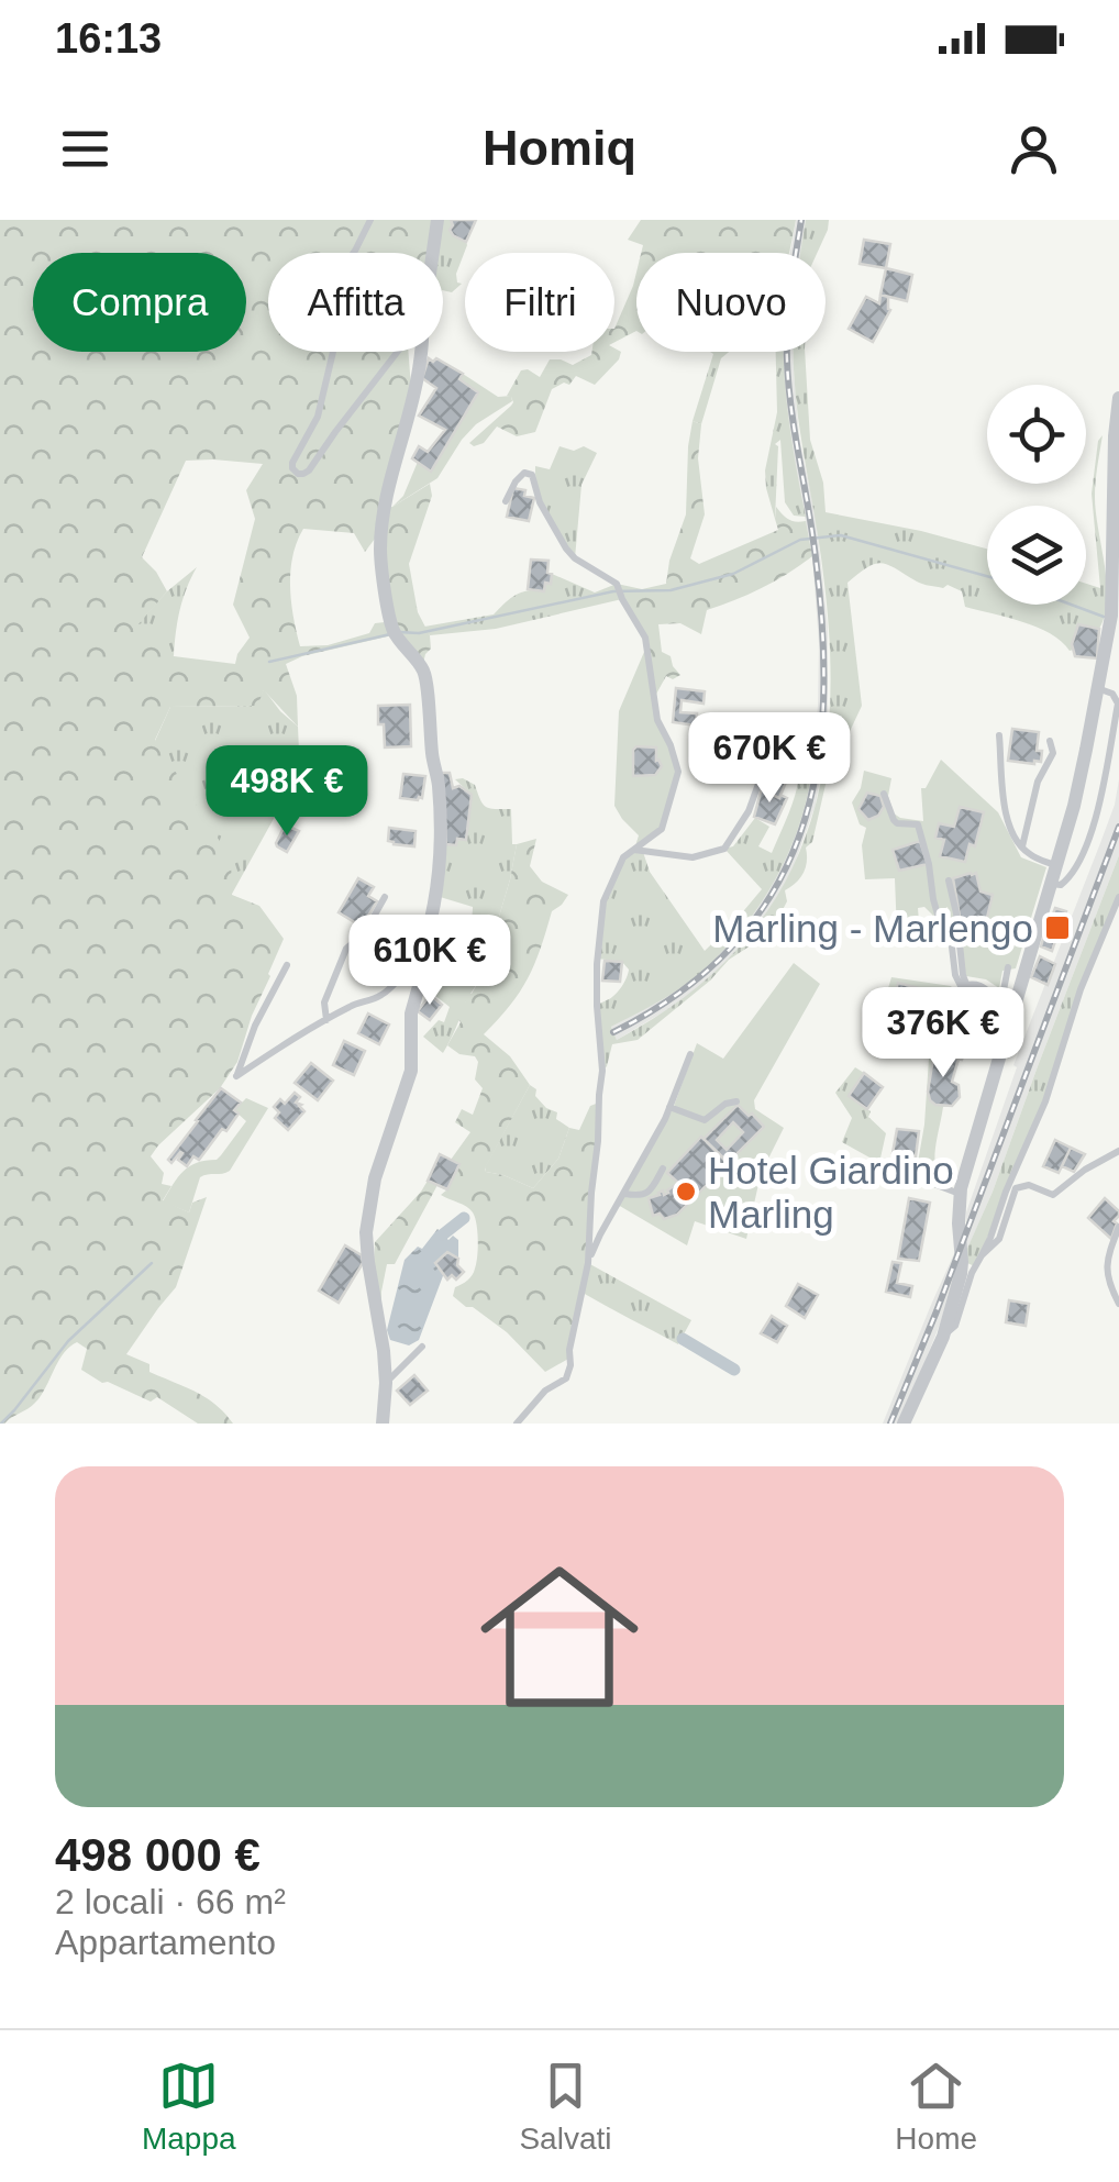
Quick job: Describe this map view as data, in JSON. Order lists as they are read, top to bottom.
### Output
{
  "places": {
    "transit": ["Marling - Marlengo"],
    "other": ["Hotel Giardino Marling"]
  },
  "page": {
    "status": "16:13",
    "header": "Homiq",
    "chip": [
      "Compra",
      "Affitta",
      "Filtri",
      "Nuovo"
    ],
    "price": [
      "670K €",
      "498K €",
      "610K €",
      "376K €"
    ],
    "list": [
      {
        "name": "498 000 €",
        "note": "2 locali · 66 m² · Appartamento"
      }
    ],
    "tabs": ["Mappa", "Salvati", "Home"]
  }
}
